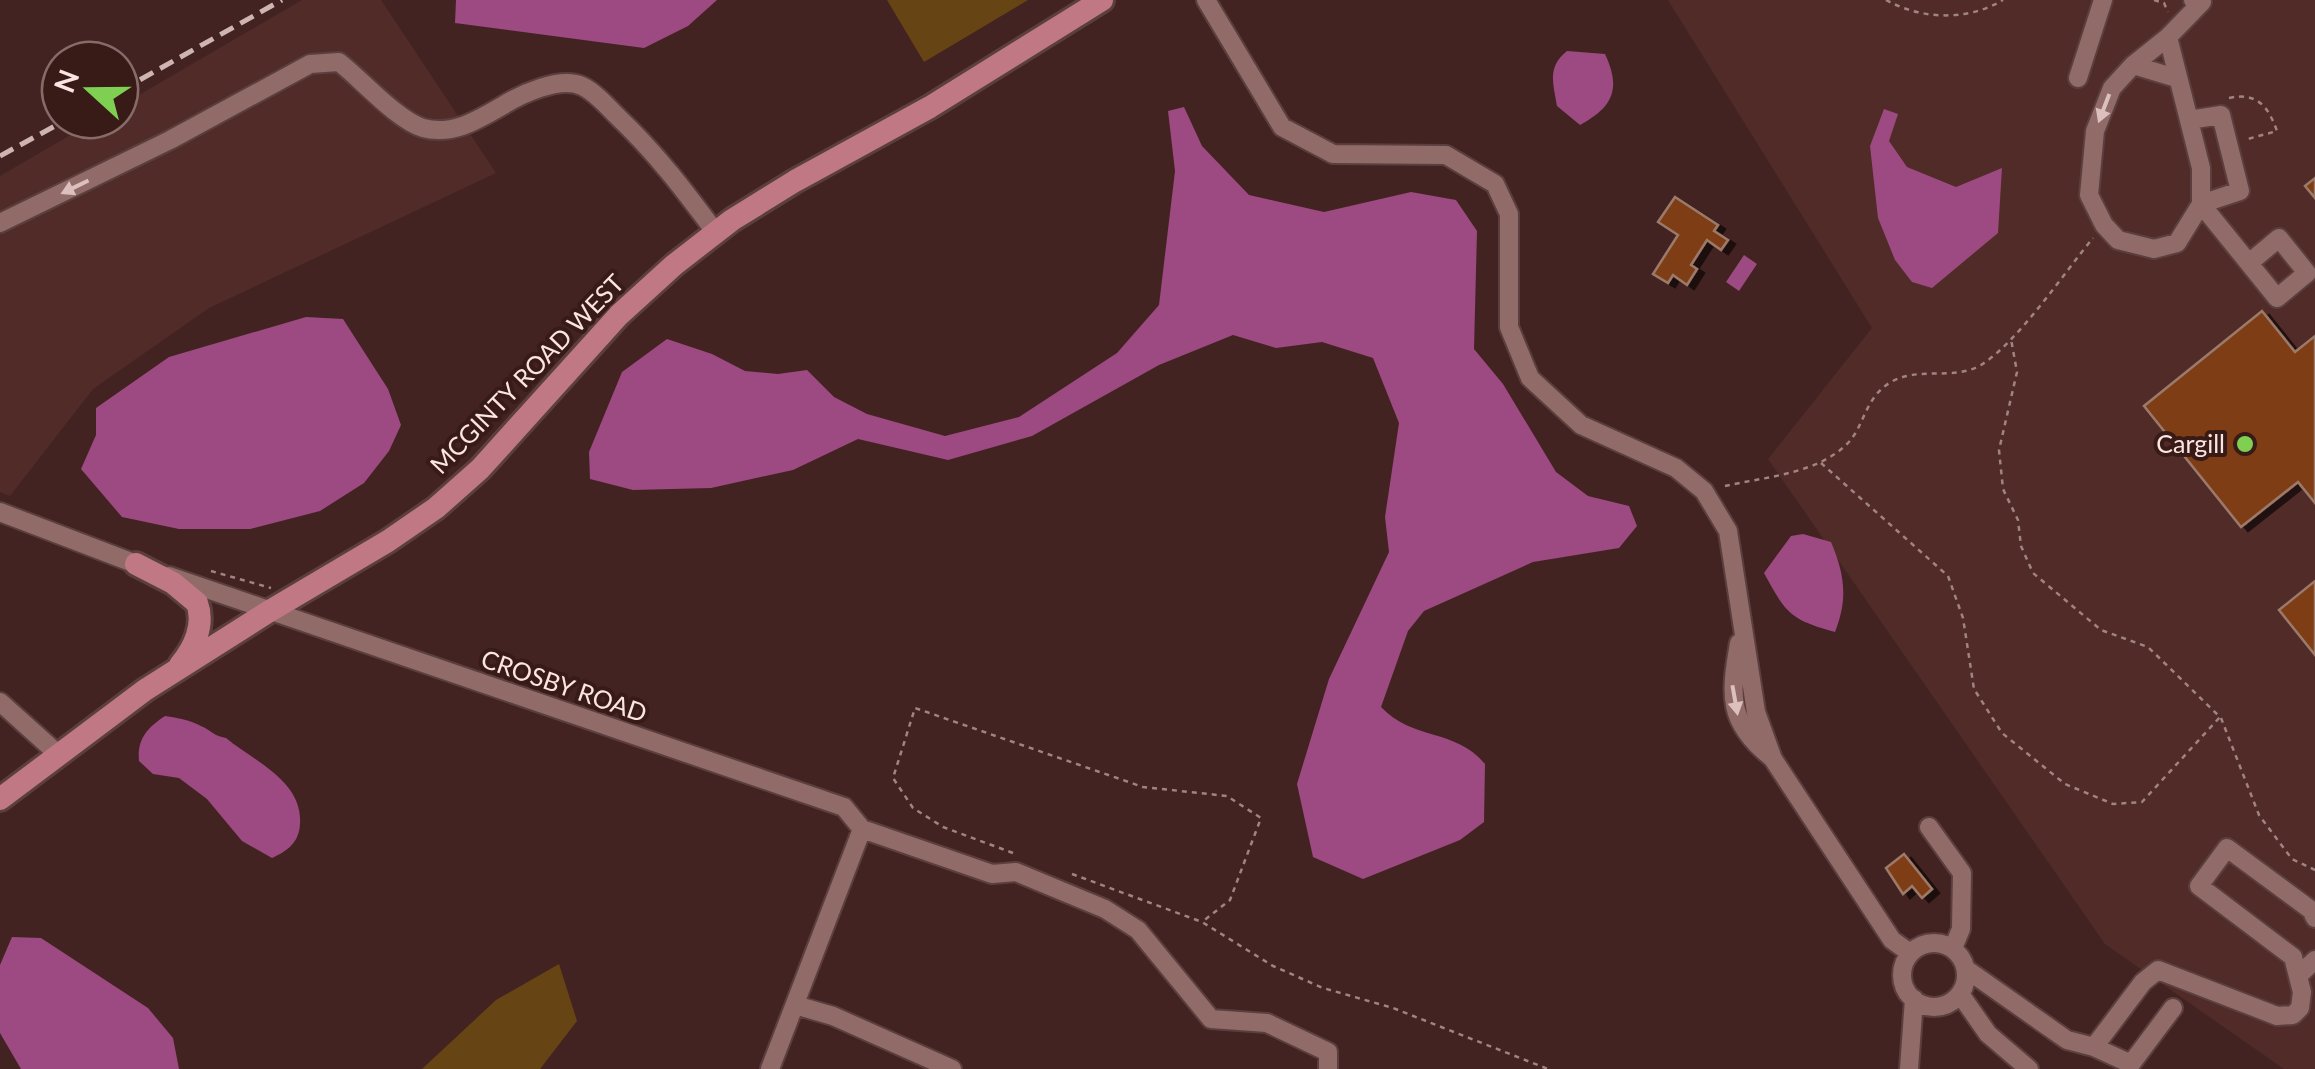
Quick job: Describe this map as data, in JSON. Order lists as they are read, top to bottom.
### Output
{
  "streets": {
    "main road": ["MCGINTY ROAD WEST"],
    "street": ["CROSBY ROAD"]
  },
  "crossings": [
    ["MCGINTY ROAD WEST", "CROSBY ROAD"]
  ],
  "places": ["Cargill"],
  "north": "left"
}
